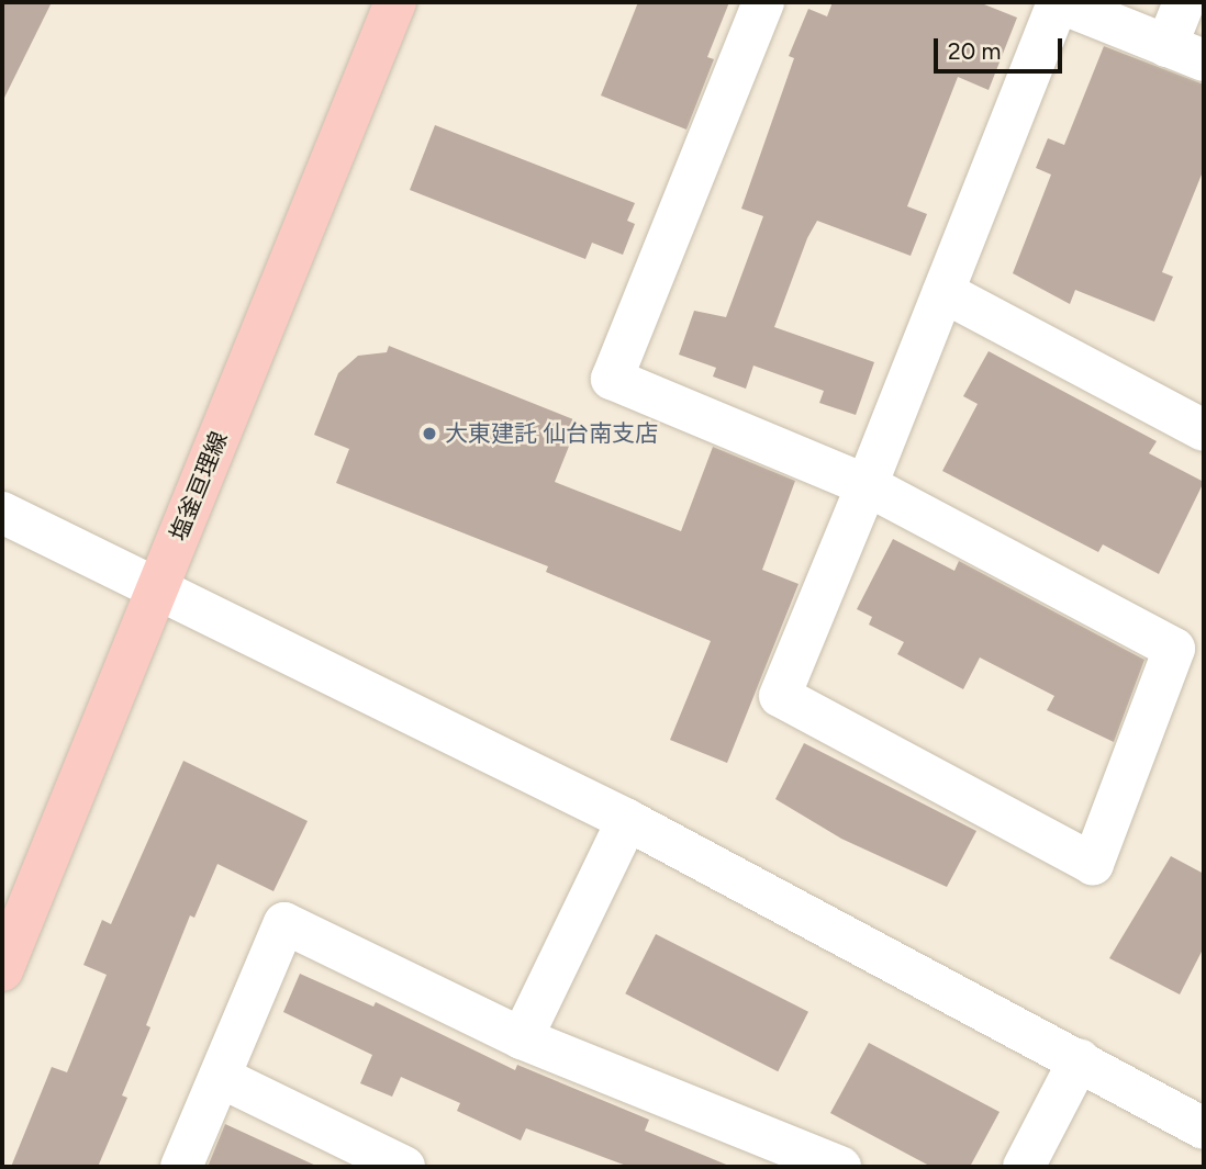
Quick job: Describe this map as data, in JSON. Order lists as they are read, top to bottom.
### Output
{
  "streets": {
    "main road": ["塩釜亘理線"]
  },
  "places": ["大東建託 仙台南支店"],
  "scale_bar": "20 m"
}
